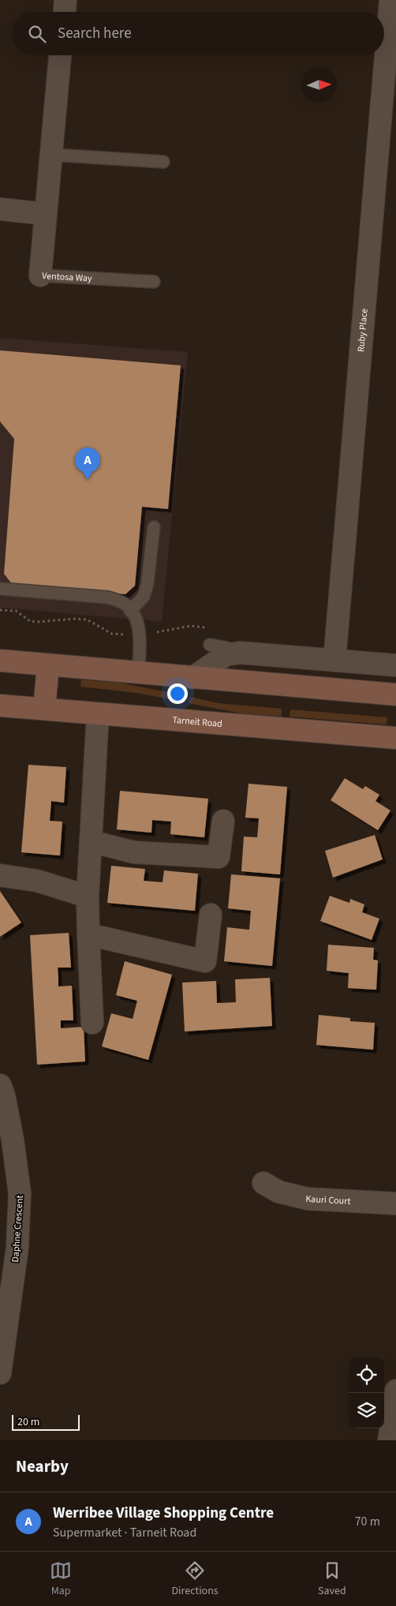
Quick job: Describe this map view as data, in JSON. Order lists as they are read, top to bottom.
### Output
{
  "streets": {
    "main road": ["Tarneit Road"],
    "street": [
      "Ventosa Way",
      "Ruby Place",
      "Kauri Court",
      "Daphne Crescent"
    ]
  },
  "scale_bar": "20 m",
  "north": "right",
  "page": {
    "search": "Search here",
    "pins": "A",
    "scale": "20 m",
    "heading": "Nearby",
    "list": [
      {
        "mark": "A",
        "name": "Werribee Village Shopping Centre",
        "note": "Supermarket · Tarneit Road",
        "value": "70 m"
      }
    ],
    "nav": ["Map", "Directions", "Saved"]
  }
}
